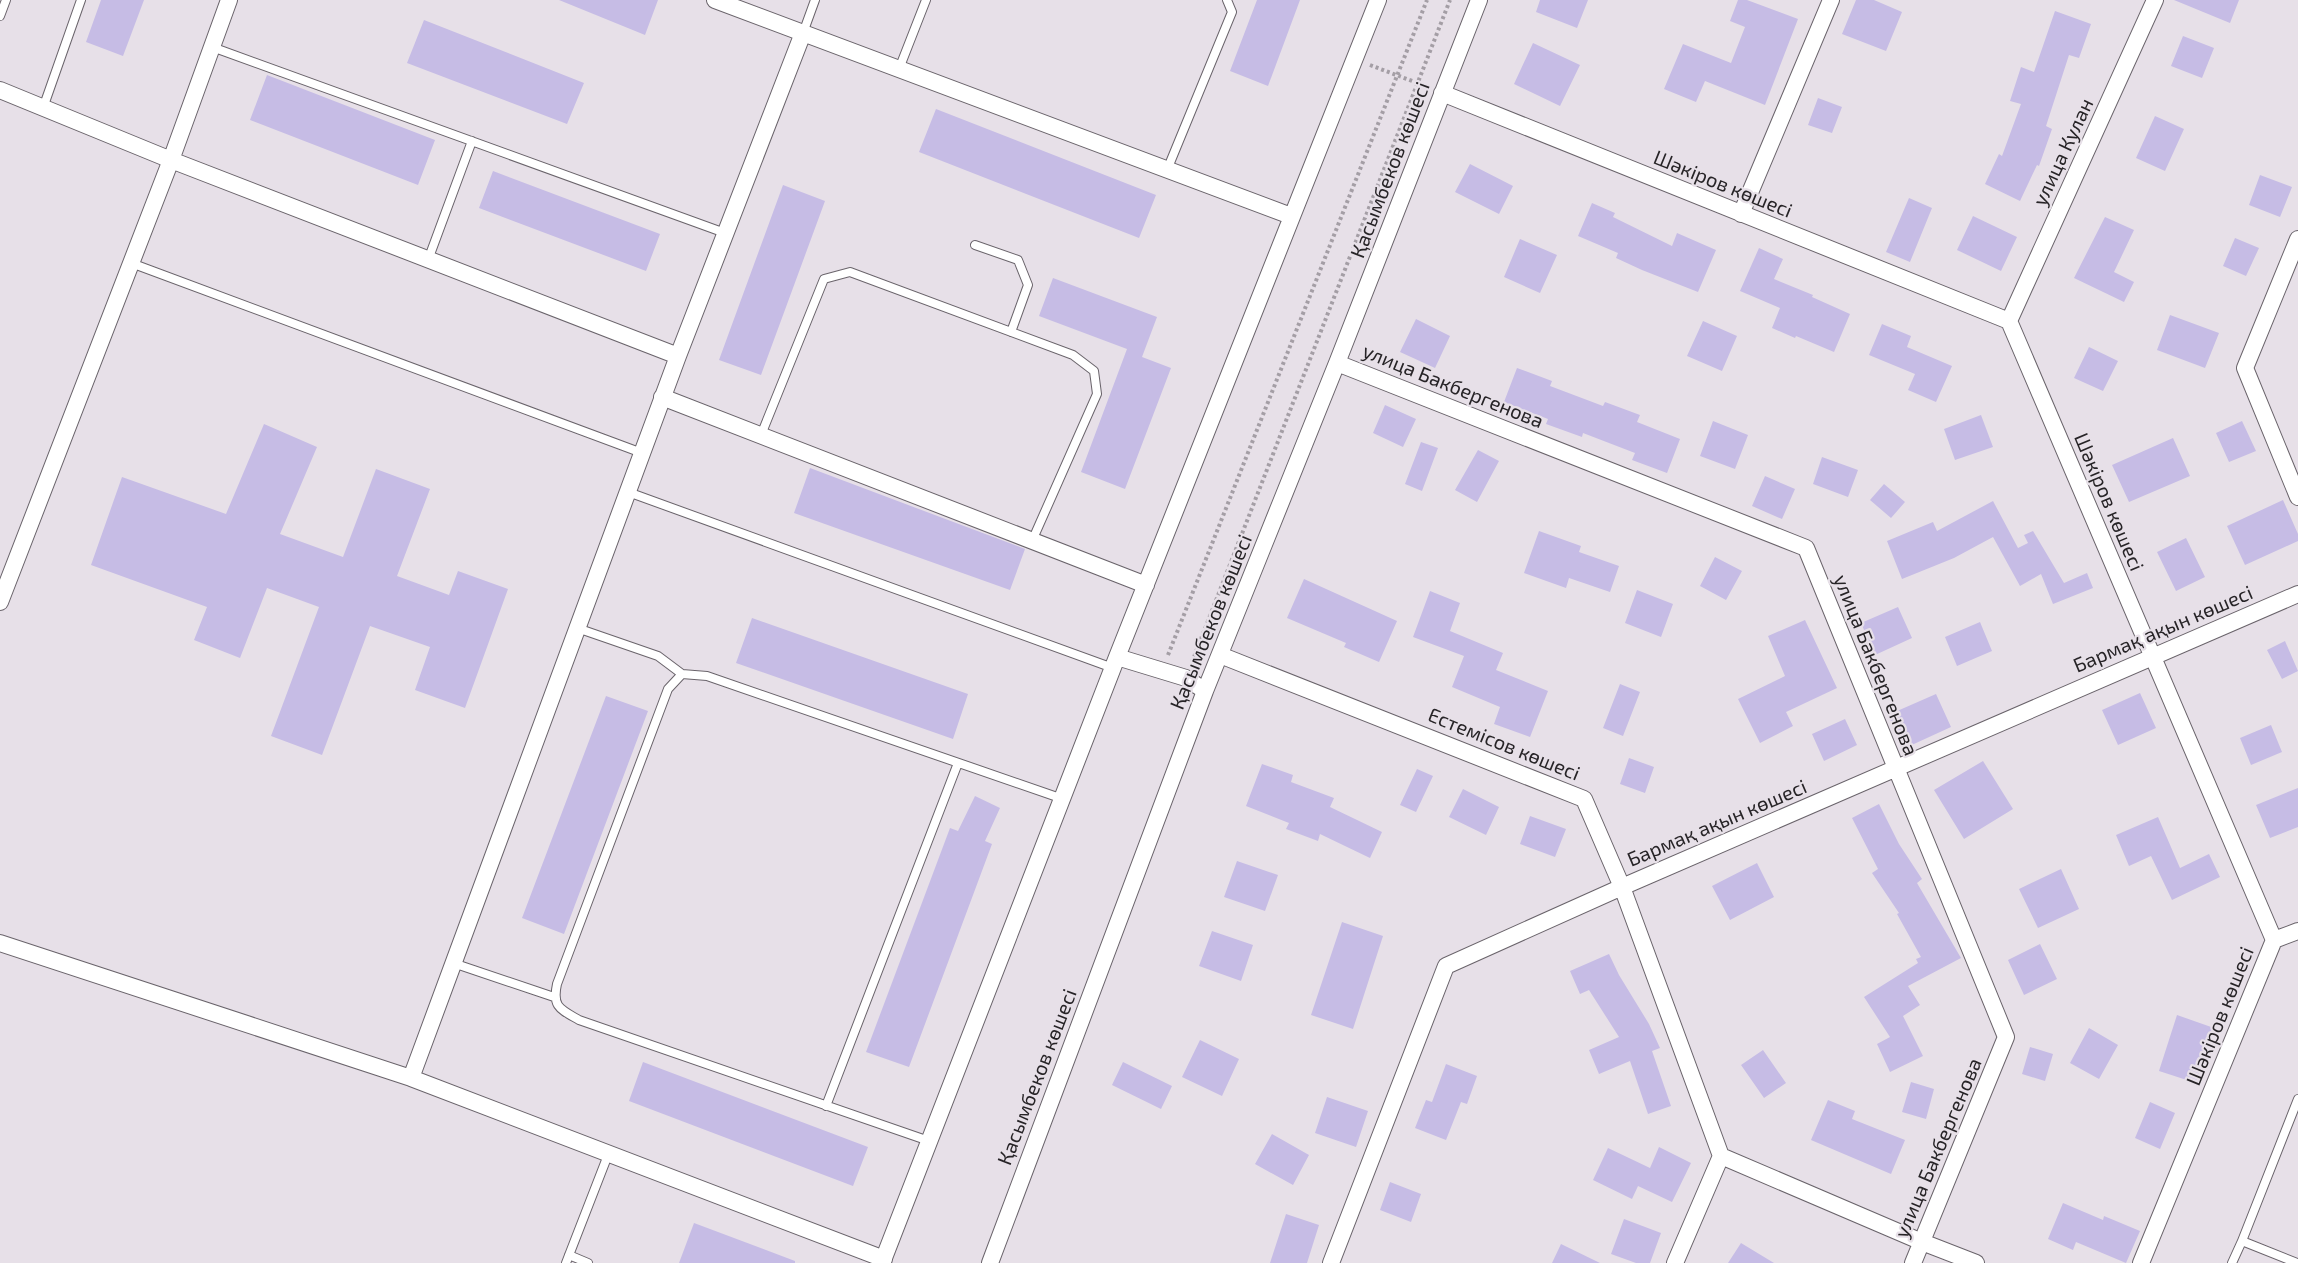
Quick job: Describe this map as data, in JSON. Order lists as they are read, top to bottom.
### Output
{
  "streets": {
    "street": [
      "улица Кулан",
      "Қасымбеков көшесі",
      "Шәкіров көшесі",
      "улица Бакбергенова",
      "Бармақ ақын көшесі",
      "Естемісов көшесі"
    ]
  },
  "crossings": [
    ["улица Кулан", "Шәкіров көшесі"],
    ["Қасымбеков көшесі", "Шәкіров көшесі"],
    ["Қасымбеков көшесі", "улица Бакбергенова"],
    ["Қасымбеков көшесі", "Естемісов көшесі"],
    ["Шәкіров көшесі", "Бармақ ақын көшесі"],
    ["улица Бакбергенова", "Бармақ ақын көшесі"],
    ["Бармақ ақын көшесі", "Естемісов көшесі"]
  ]
}
